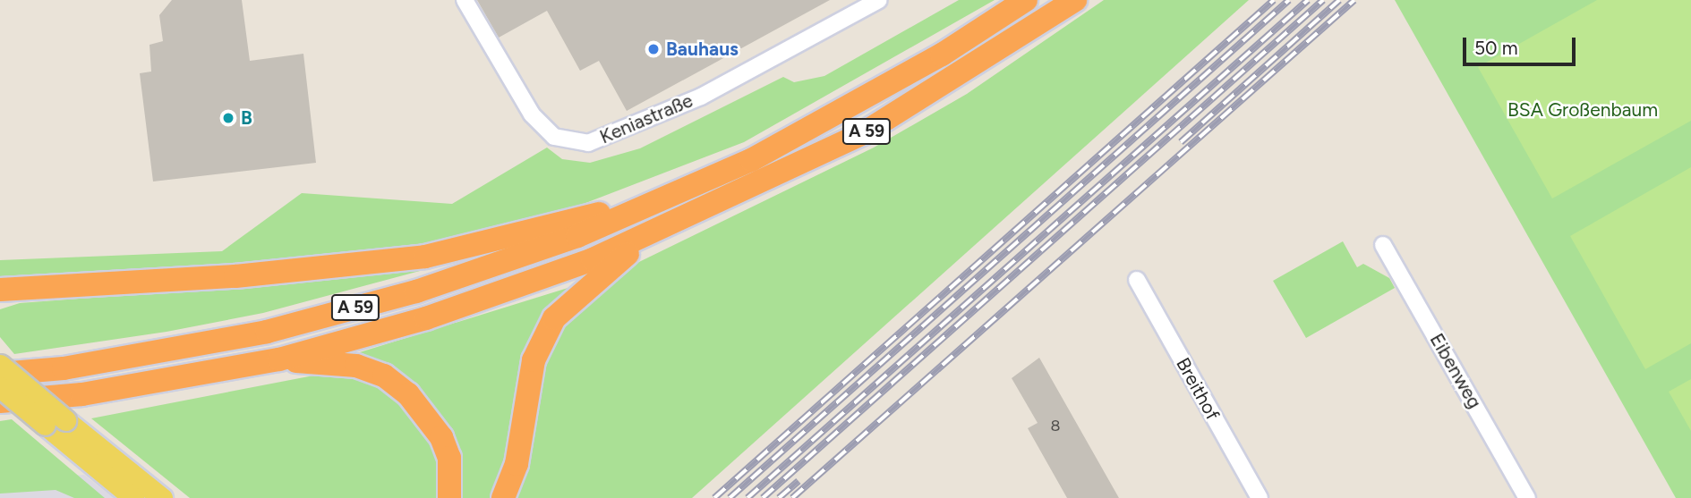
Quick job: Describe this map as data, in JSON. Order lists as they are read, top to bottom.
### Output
{
  "streets": {
    "highway": ["A 59"],
    "street": ["Keniastraße", "Eibenweg", "Breithof"]
  },
  "parks": ["BSA Großenbaum"],
  "places": ["Bauhaus", "B"],
  "house_numbers": ["8"],
  "scale_bar": "50 m"
}
